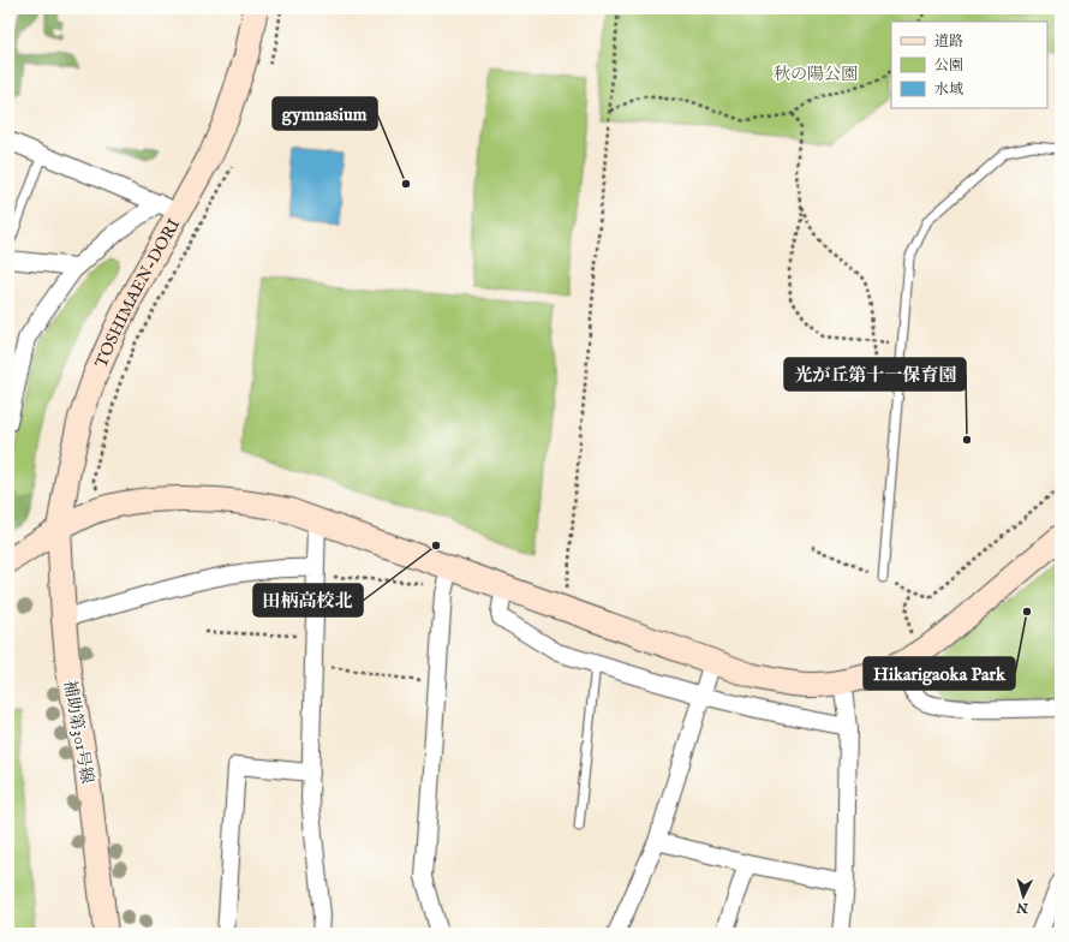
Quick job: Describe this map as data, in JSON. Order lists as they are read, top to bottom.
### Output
{
  "streets": {
    "street": ["TOSHIMAEN-DORI", "補助第301号線"]
  },
  "crossings": [
    ["TOSHIMAEN-DORI", "補助第301号線"]
  ],
  "parks": ["秋の陽公園"],
  "places": [
    "gymnasium",
    "光が丘第十一保育園",
    "田柄高校北",
    "Hikarigaoka Park"
  ],
  "legend": ["道路", "公園", "水域"],
  "north": "bottom"
}
